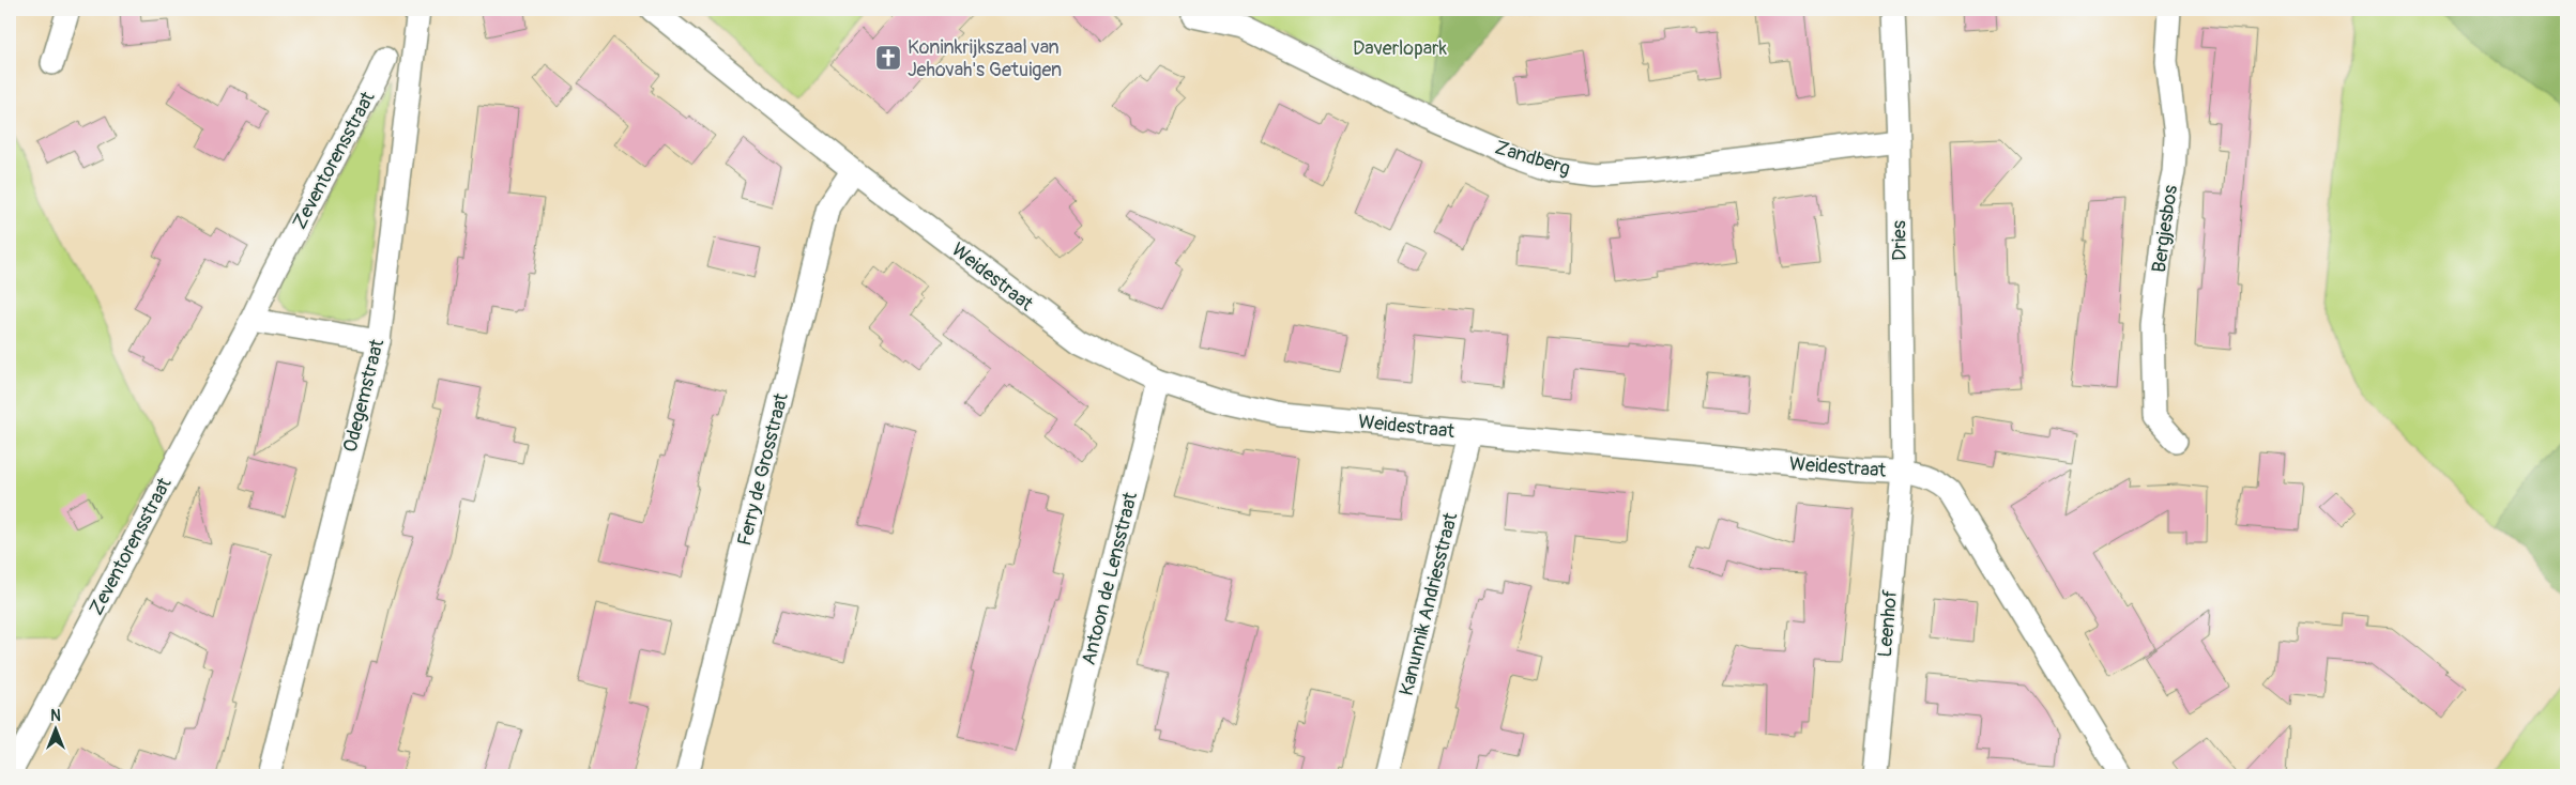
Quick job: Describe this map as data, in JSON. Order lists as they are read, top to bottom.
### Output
{
  "streets": {
    "street": [
      "Zandberg",
      "Zeventorensstraat",
      "Bergjesbos",
      "Dries",
      "Weidestraat",
      "Odegemstraat",
      "Ferry de Grosstraat",
      "Antoon de Lensstraat",
      "Kanunnik Andriesstraat",
      "Leenhof"
    ]
  },
  "crossings": [
    ["Zandberg", "Dries"],
    ["Dries", "Weidestraat"],
    ["Dries", "Leenhof"],
    ["Weidestraat", "Ferry de Grosstraat"],
    ["Weidestraat", "Antoon de Lensstraat"],
    ["Weidestraat", "Kanunnik Andriesstraat"],
    ["Weidestraat", "Leenhof"]
  ],
  "parks": ["Daverlopark"],
  "places": {
    "church": ["Koninkrijkszaal van Jehovah's Getuigen"]
  },
  "north": "top"
}
